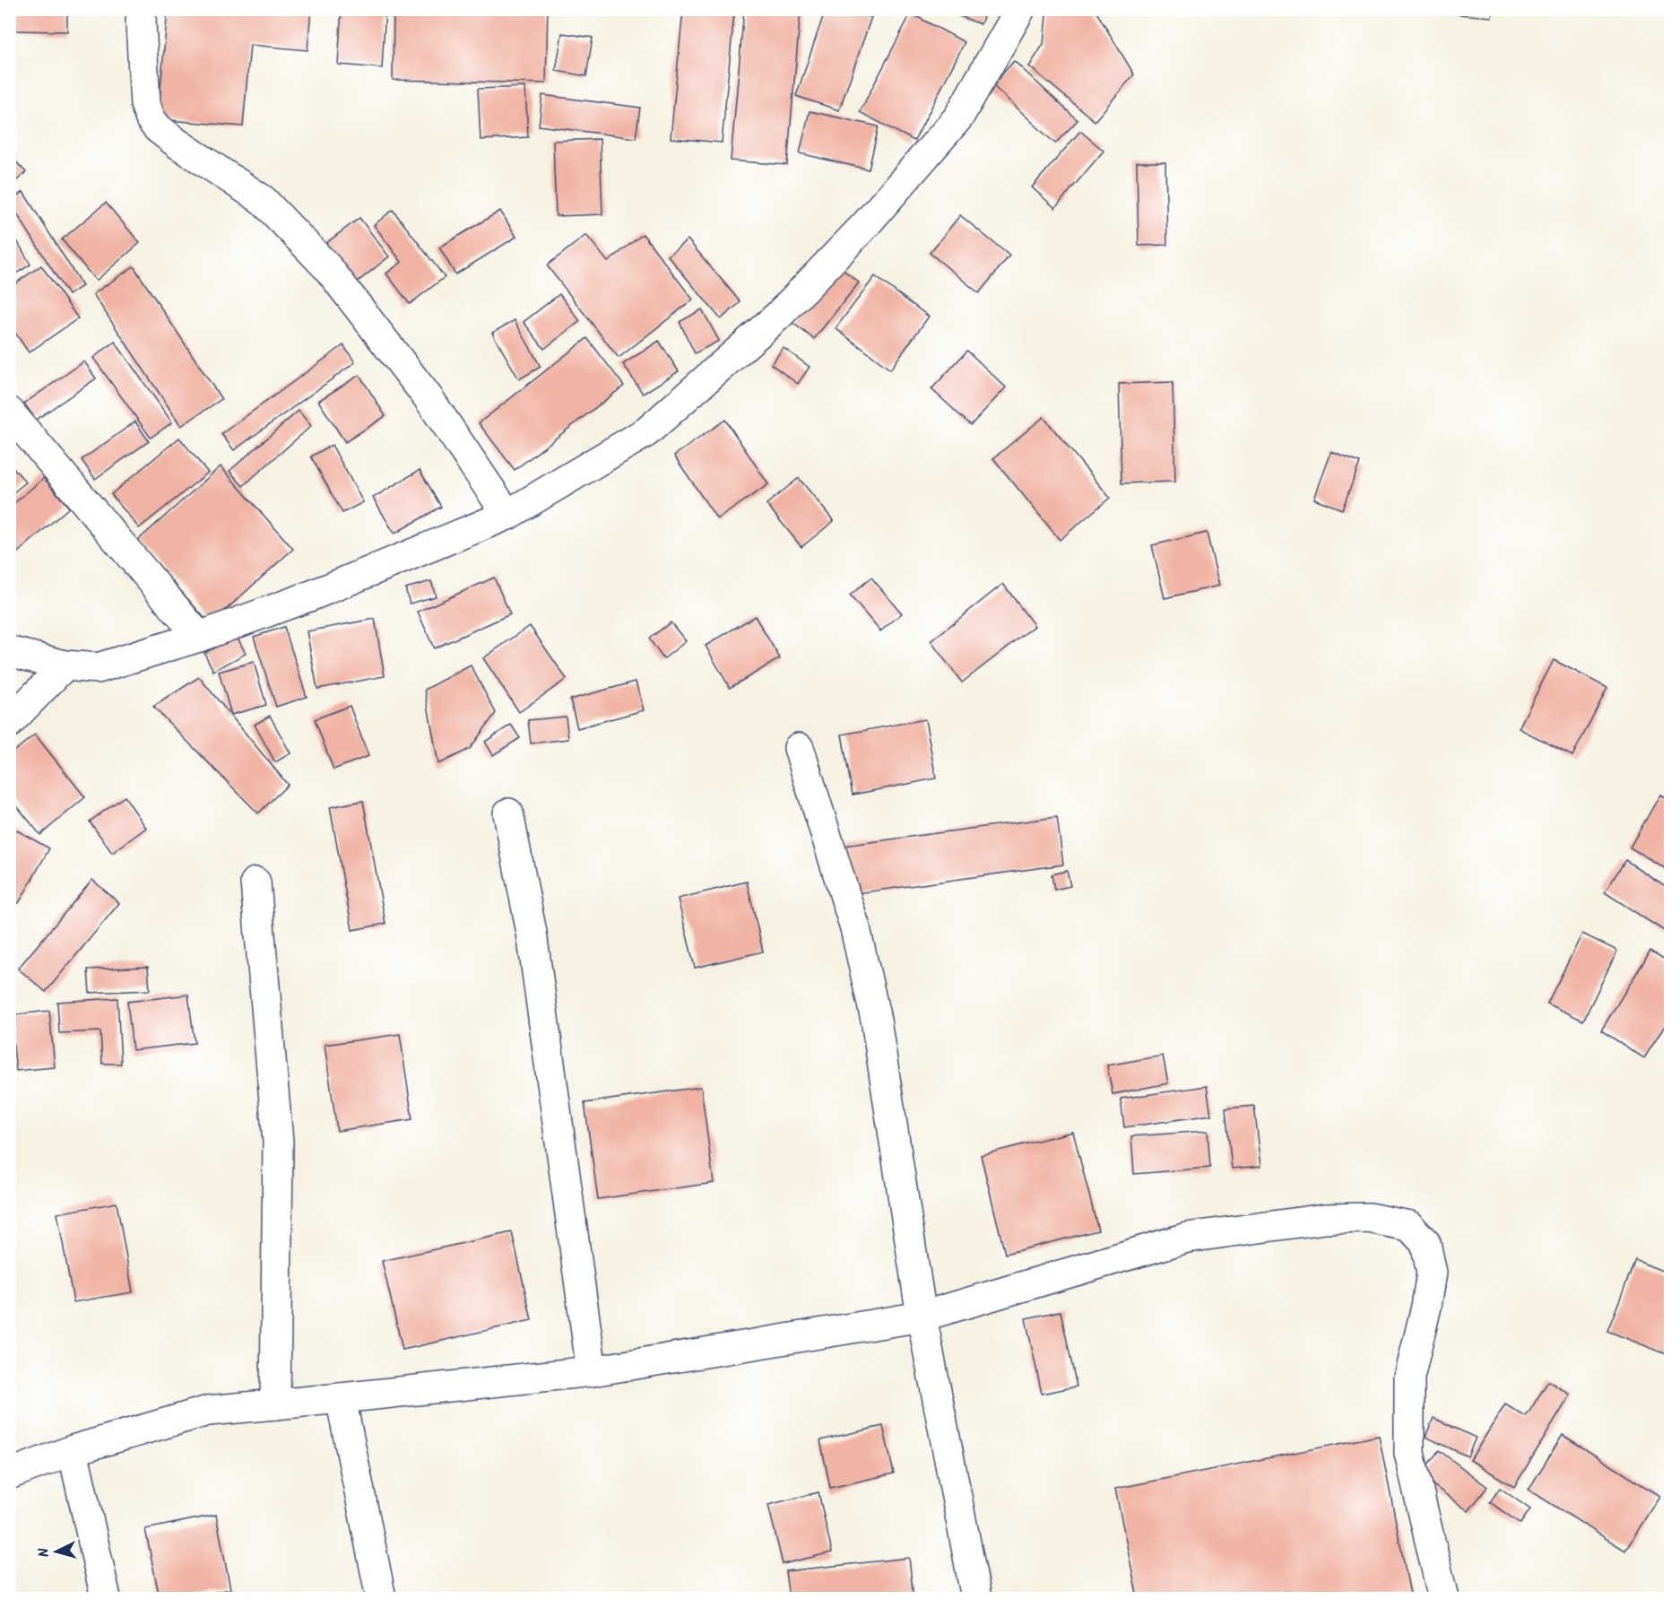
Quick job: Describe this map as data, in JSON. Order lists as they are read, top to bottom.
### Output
{
  "north": "left"
}
